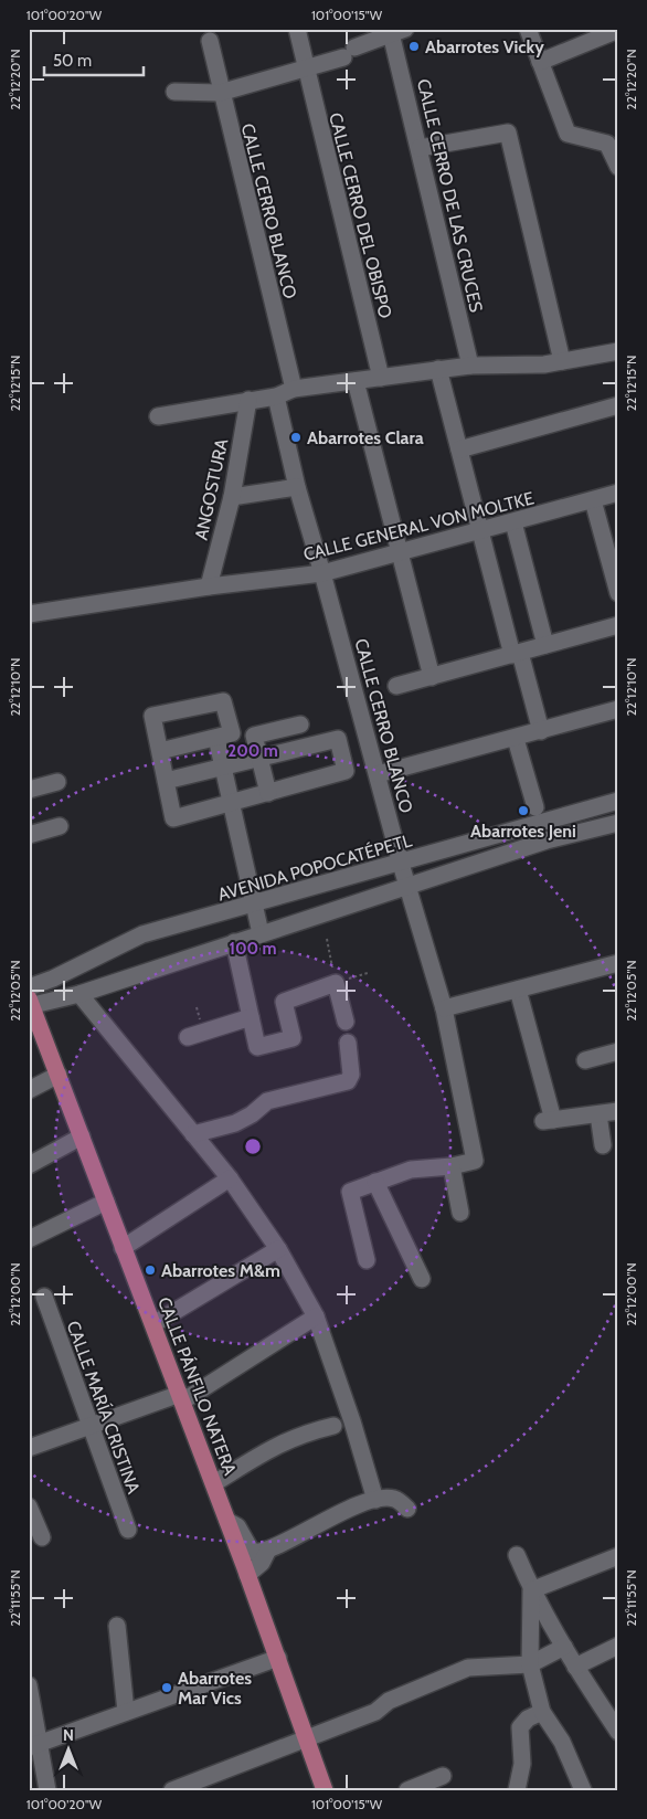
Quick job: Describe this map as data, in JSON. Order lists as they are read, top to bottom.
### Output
{
  "streets": {
    "main road": ["CALLE PÁNFILO NATERA"],
    "street": [
      "CALLE CERRO DE LAS CRUCES",
      "CALLE CERRO BLANCO",
      "CALLE CERRO DEL OBISPO",
      "ANGOSTURA",
      "CALLE GENERAL VON MOLTKE",
      "AVENIDA POPOCATÉPETL",
      "CALLE MARÍA CRISTINA"
    ]
  },
  "crossings": [
    ["CALLE CERRO BLANCO", "CALLE GENERAL VON MOLTKE"],
    ["CALLE CERRO BLANCO", "AVENIDA POPOCATÉPETL"],
    ["ANGOSTURA", "CALLE GENERAL VON MOLTKE"]
  ],
  "places": [
    "Abarrotes Vicky",
    "Abarrotes Clara",
    "Abarrotes Jeni",
    "Abarrotes M&m",
    "Abarrotes Mar Vics"
  ],
  "scale_bar": "50 m",
  "north": "top",
  "coordinates": [
    "101°00'20\"W",
    "101°00'15\"W",
    "22°12'20\"N",
    "22°12'15\"N",
    "22°12'10\"N",
    "22°12'05\"N",
    "22°12'00\"N",
    "22°11'55\"N"
  ],
  "rings": ["200 m", "100 m"]
}
